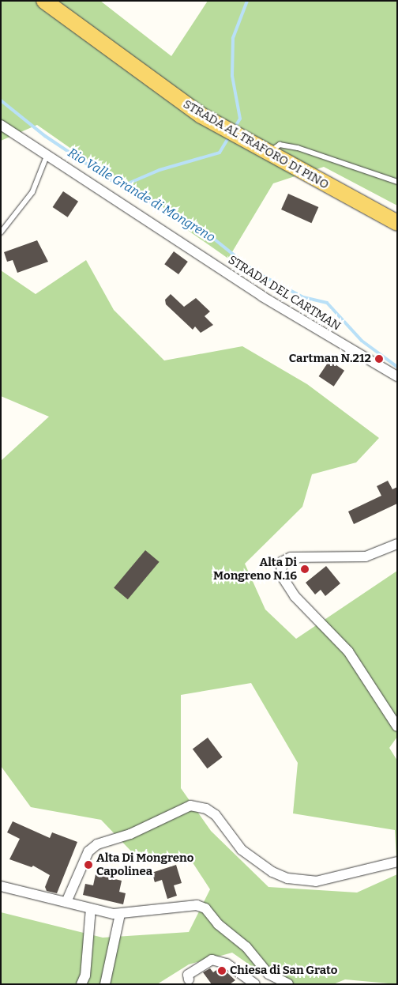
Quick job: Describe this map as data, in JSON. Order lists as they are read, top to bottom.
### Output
{
  "streets": {
    "main road": ["STRADA AL TRAFORO DI PINO"],
    "street": ["STRADA DEL CARTMAN"]
  },
  "water": ["Rio Valle Grande di Mongreno"],
  "places": [
    "Cartman N.212",
    "Alta Di Mongreno N.16",
    "Alta Di Mongreno Capolinea",
    "Chiesa di San Grato"
  ]
}
